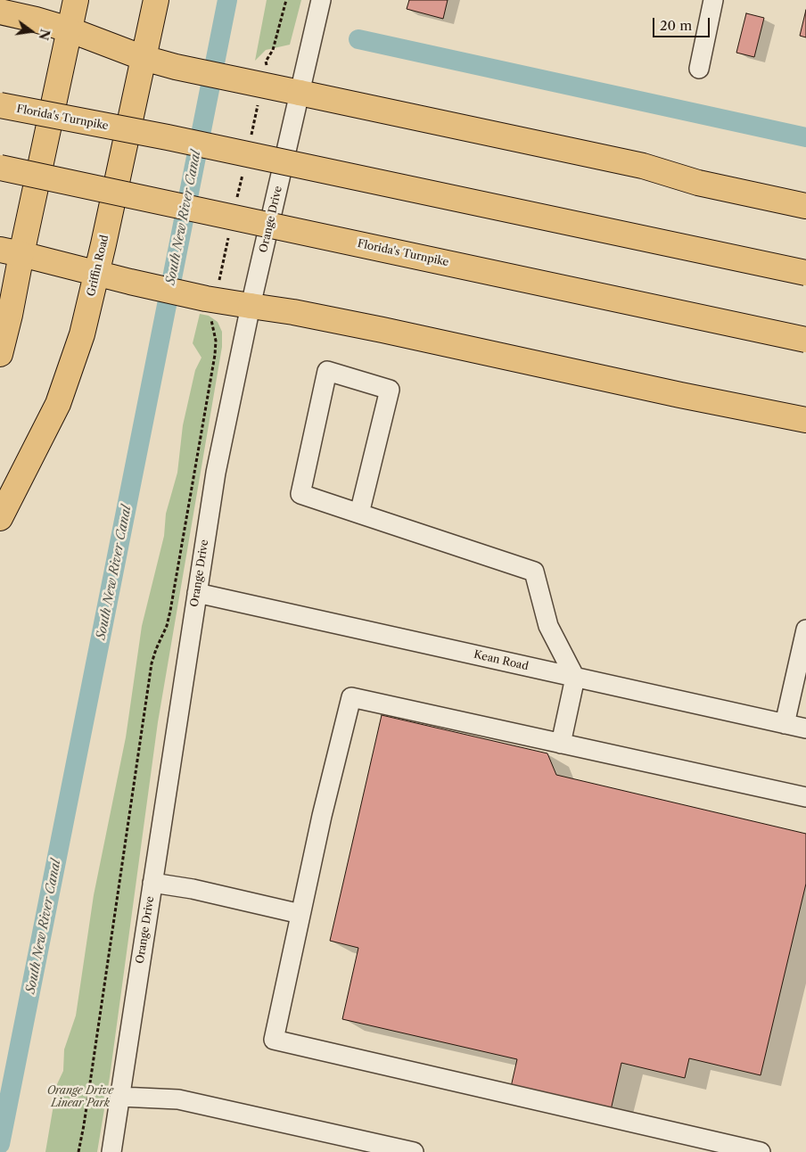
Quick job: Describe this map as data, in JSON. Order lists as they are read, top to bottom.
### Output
{
  "streets": {
    "main road": ["Florida's Turnpike", "Griffin Road"],
    "street": ["Orange Drive", "Kean Road"]
  },
  "crossings": [
    ["Orange Drive", "Kean Road"]
  ],
  "water": ["South New River Canal"],
  "parks": ["Orange Drive Linear Park"],
  "scale_bar": "20 m",
  "north": "right"
}
